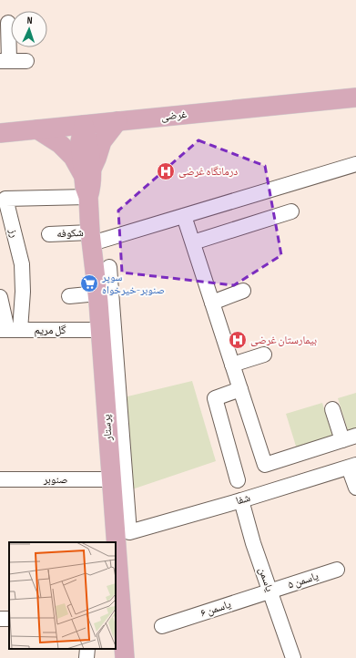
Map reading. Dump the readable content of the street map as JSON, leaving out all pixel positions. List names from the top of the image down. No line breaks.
{"streets":{"main road":["غرضی","پرستار"],"street":["رز","شکوفه","گل مریم","صنوبر","شفا","یاسمن","یاسمن ۵","یاسمن ۶"]},"crossings":[["رز","گل مریم"],["رز","پرستار"],["شکوفه","پرستار"],["گل مریم","پرستار"],["پرستار","صنوبر"],["شفا","یاسمن"],["یاسمن","یاسمن ۵"],["یاسمن","یاسمن ۶"],["یاسمن ۵","یاسمن ۶"]],"places":{"hospital":["درمانگاه غرضی","بیمارستان غرضی"],"supermarket":["سوپر صنوبر-خیرخواه"]},"north":"top"}
